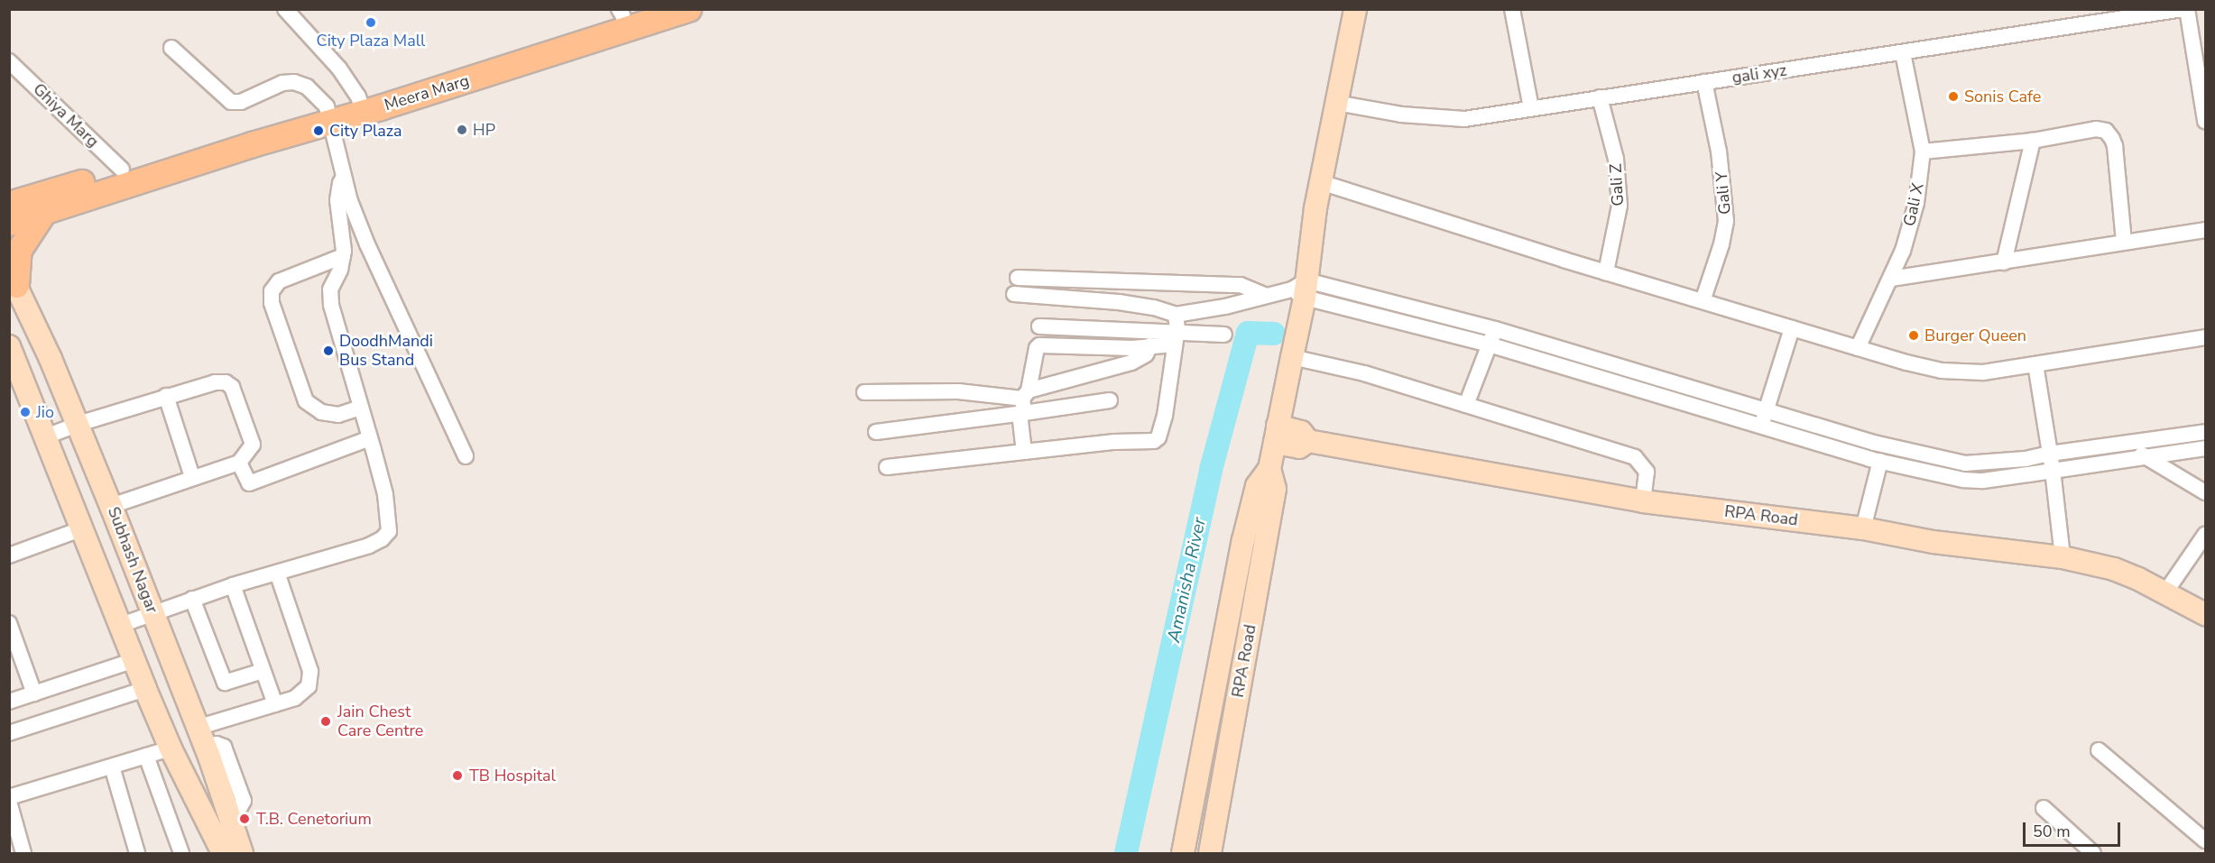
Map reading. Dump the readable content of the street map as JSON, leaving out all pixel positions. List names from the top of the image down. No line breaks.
{"streets":{"main road":["Meera Marg"],"street":["gali xyz","Ghiya Marg","Gali Z","Gali Y","Gali X","RPA Road","Subhash Nagar"]},"crossings":[["gali xyz","Gali Z"],["gali xyz","Gali Y"],["gali xyz","Gali X"],["Meera Marg","Ghiya Marg"]],"water":["Amanisha River"],"places":["City Plaza Mall","Sonis Cafe","HP","City Plaza","Burger Queen","DoodhMandi Bus Stand","Jio","Jain Chest Care Centre","TB Hospital","T.B. Cenetorium"],"scale_bar":"50 m"}
